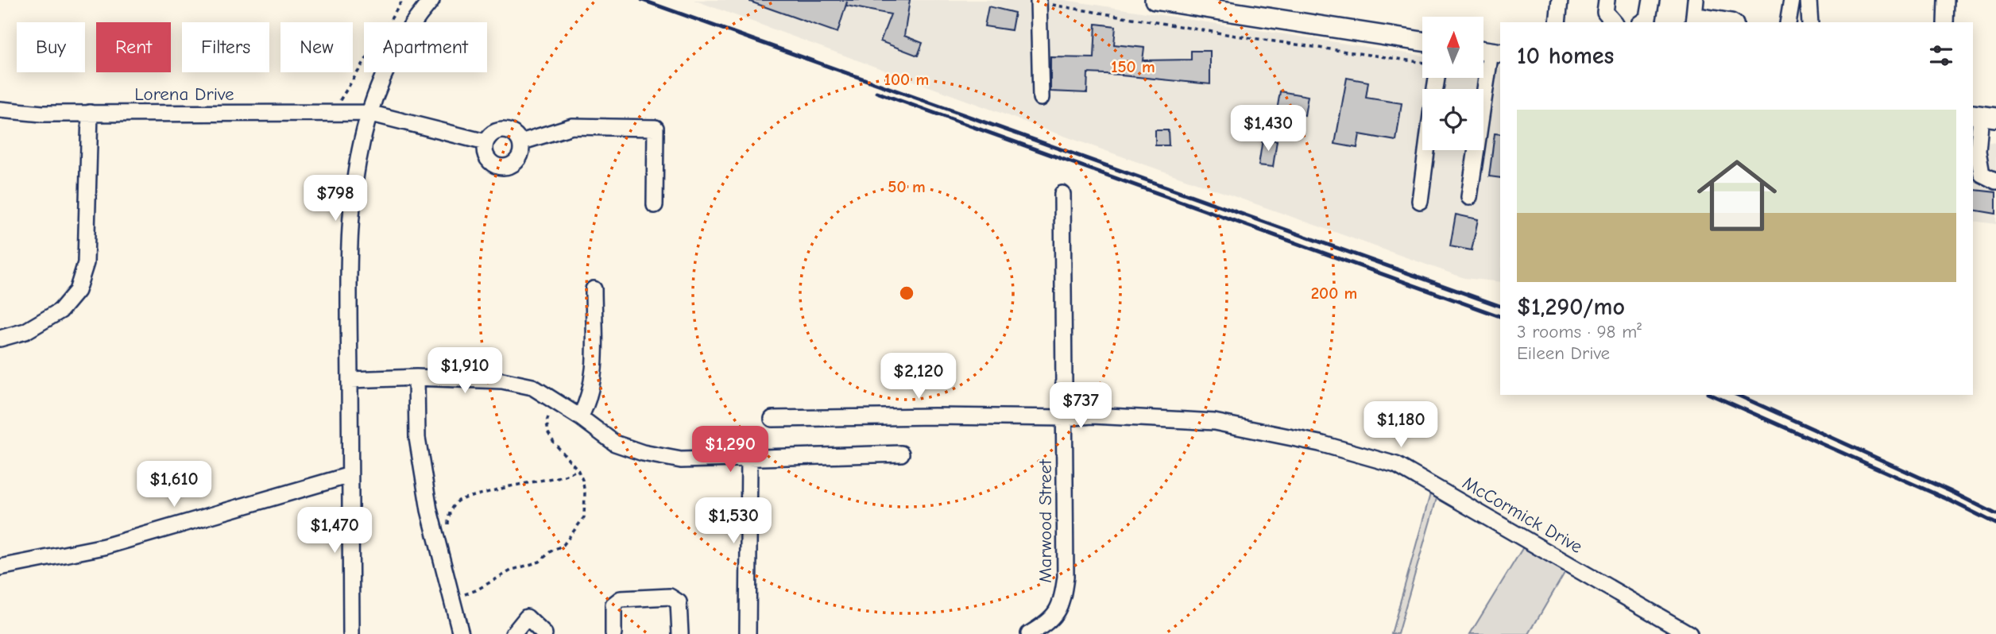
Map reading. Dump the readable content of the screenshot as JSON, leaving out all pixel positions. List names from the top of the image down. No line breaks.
{"streets":{"street":["Lorena Drive","McCormick Drive","Marwood Street"]},"crossings":[["McCormick Drive","Marwood Street"]],"north":"top","page":{"chip":["Buy","Rent","Filters","New","Apartment"],"heading":"10 homes","list":[{"name":"$1,290/mo","note":"3 rooms · 98 m² · Eileen Drive"}],"price":["$1,430","$798","$1,910","$2,120","$737","$1,180","$1,290","$1,610","$1,530","$1,470"]},"rings":["150 m","100 m","50 m","200 m"]}
